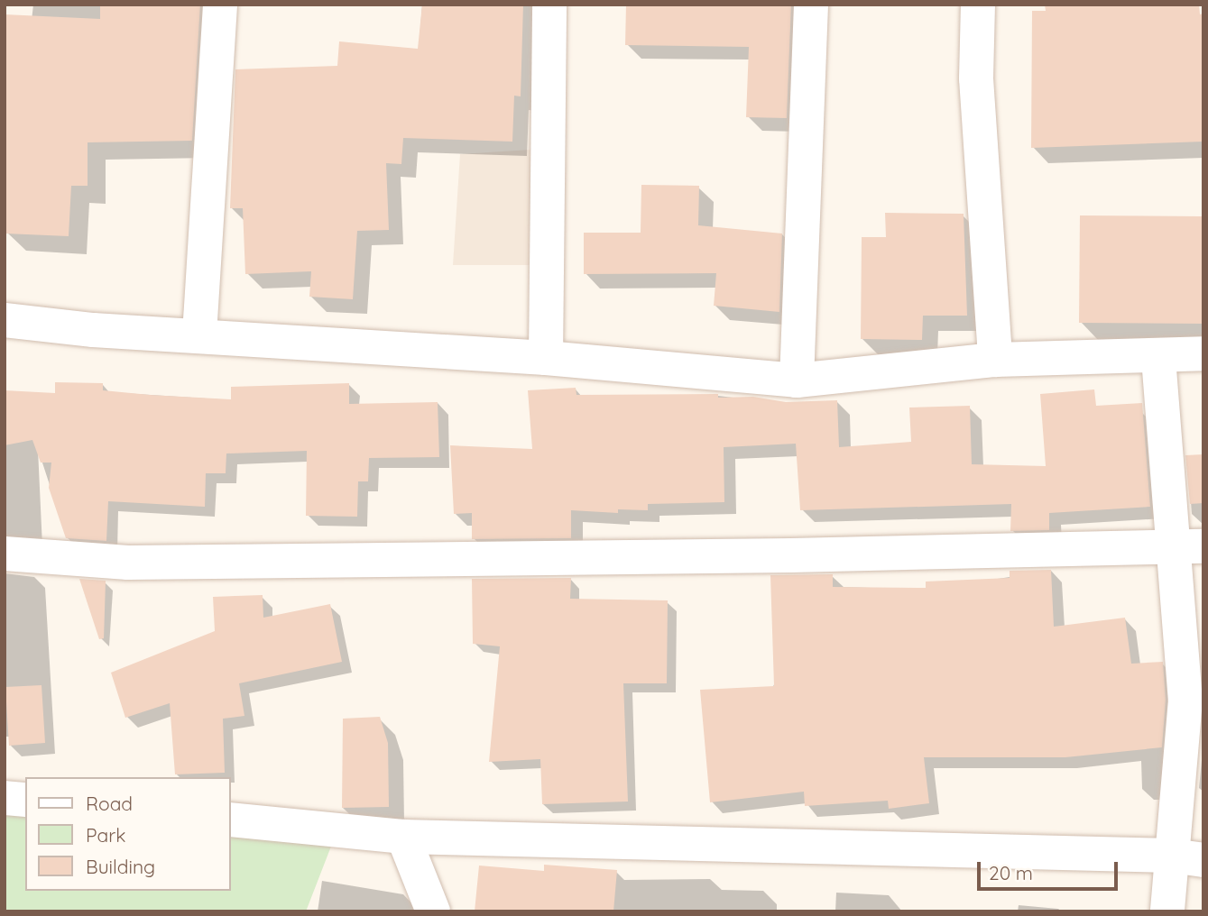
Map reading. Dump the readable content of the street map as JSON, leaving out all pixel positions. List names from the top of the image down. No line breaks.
{"legend":["Road","Park","Building"],"scale_bar":"20 m"}
